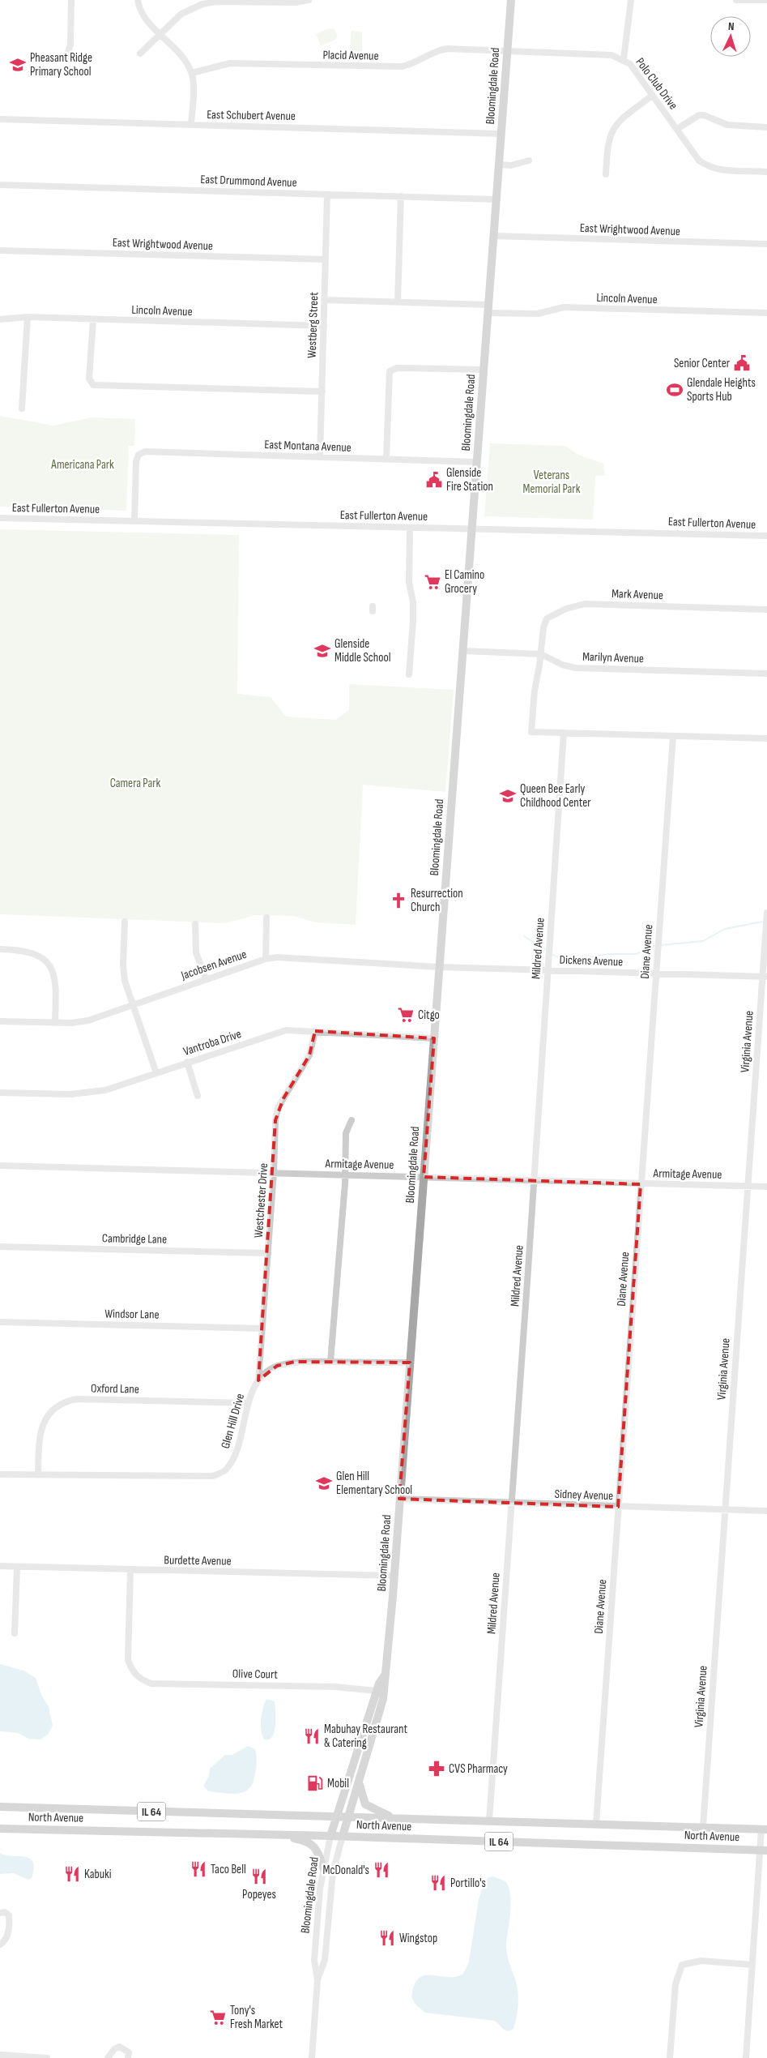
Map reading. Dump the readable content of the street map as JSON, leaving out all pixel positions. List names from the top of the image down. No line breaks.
{"streets":{"main road":["Bloomingdale Road","IL 64","North Avenue"],"street":["Placid Avenue","Polo Club Drive","East Schubert Avenue","East Drummond Avenue","East Wrightwood Avenue","Lincoln Avenue","Westberg Street","East Montana Avenue","East Fullerton Avenue","Mark Avenue","Marilyn Avenue","Mildred Avenue","Diane Avenue","Dickens Avenue","Jacobsen Avenue","Virginia Avenue","Vantroba Drive","Armitage Avenue","Westchester Drive","Cambridge Lane","Windsor Lane","Oxford Lane","Glen Hill Drive","Sidney Avenue","Burdette Avenue","Olive Court"]},"crossings":[["Placid Avenue","Polo Club Drive"],["Placid Avenue","Bloomingdale Road"],["Polo Club Drive","Bloomingdale Road"],["Bloomingdale Road","East Schubert Avenue"],["Bloomingdale Road","East Drummond Avenue"],["Bloomingdale Road","East Wrightwood Avenue"],["Bloomingdale Road","Lincoln Avenue"],["Bloomingdale Road","East Montana Avenue"],["Bloomingdale Road","East Fullerton Avenue"],["Bloomingdale Road","Marilyn Avenue"],["Bloomingdale Road","Dickens Avenue"],["Bloomingdale Road","Jacobsen Avenue"],["Bloomingdale Road","Vantroba Drive"],["Bloomingdale Road","Armitage Avenue"],["Bloomingdale Road","Glen Hill Drive"],["Bloomingdale Road","Sidney Avenue"],["Bloomingdale Road","Burdette Avenue"],["Bloomingdale Road","Olive Court"],["Bloomingdale Road","North Avenue"],["East Drummond Avenue","Westberg Street"],["East Wrightwood Avenue","Westberg Street"],["Lincoln Avenue","Westberg Street"],["Westberg Street","East Montana Avenue"],["East Montana Avenue","East Fullerton Avenue"],["Mark Avenue","Marilyn Avenue"],["Mildred Avenue","Dickens Avenue"],["Mildred Avenue","Armitage Avenue"],["Mildred Avenue","Sidney Avenue"],["Mildred Avenue","North Avenue"],["Diane Avenue","Dickens Avenue"],["Diane Avenue","Armitage Avenue"],["Diane Avenue","Sidney Avenue"],["Diane Avenue","North Avenue"],["Dickens Avenue","Jacobsen Avenue"],["Dickens Avenue","Virginia Avenue"],["Virginia Avenue","Armitage Avenue"],["Virginia Avenue","Sidney Avenue"],["Virginia Avenue","North Avenue"],["Vantroba Drive","Westchester Drive"],["Armitage Avenue","Westchester Drive"],["Westchester Drive","Cambridge Lane"],["Westchester Drive","Windsor Lane"],["Westchester Drive","Glen Hill Drive"],["Oxford Lane","Glen Hill Drive"],["Burdette Avenue","Olive Court"]],"parks":["Americana Park","Veterans Memorial Park","Camera Park"],"places":{"school or university":["Pheasant Ridge Primary School","Glenside Middle School","Queen Bee Early Childhood Center","Glen Hill Elementary School"],"public building":["Senior Center","Glenside Fire Station"],"sports":["Glendale Heights Sports Hub"],"supermarket":["El Camino Grocery","Citgo","Tony's Fresh Market"],"church":["Resurrection Church"],"restaurant":["Mabuhay Restaurant & Catering","Taco Bell","McDonald's","Kabuki","Popeyes","Portillo's","Wingstop"],"pharmacy":["CVS Pharmacy"],"fuel station":["Mobil"]},"north":"top"}
